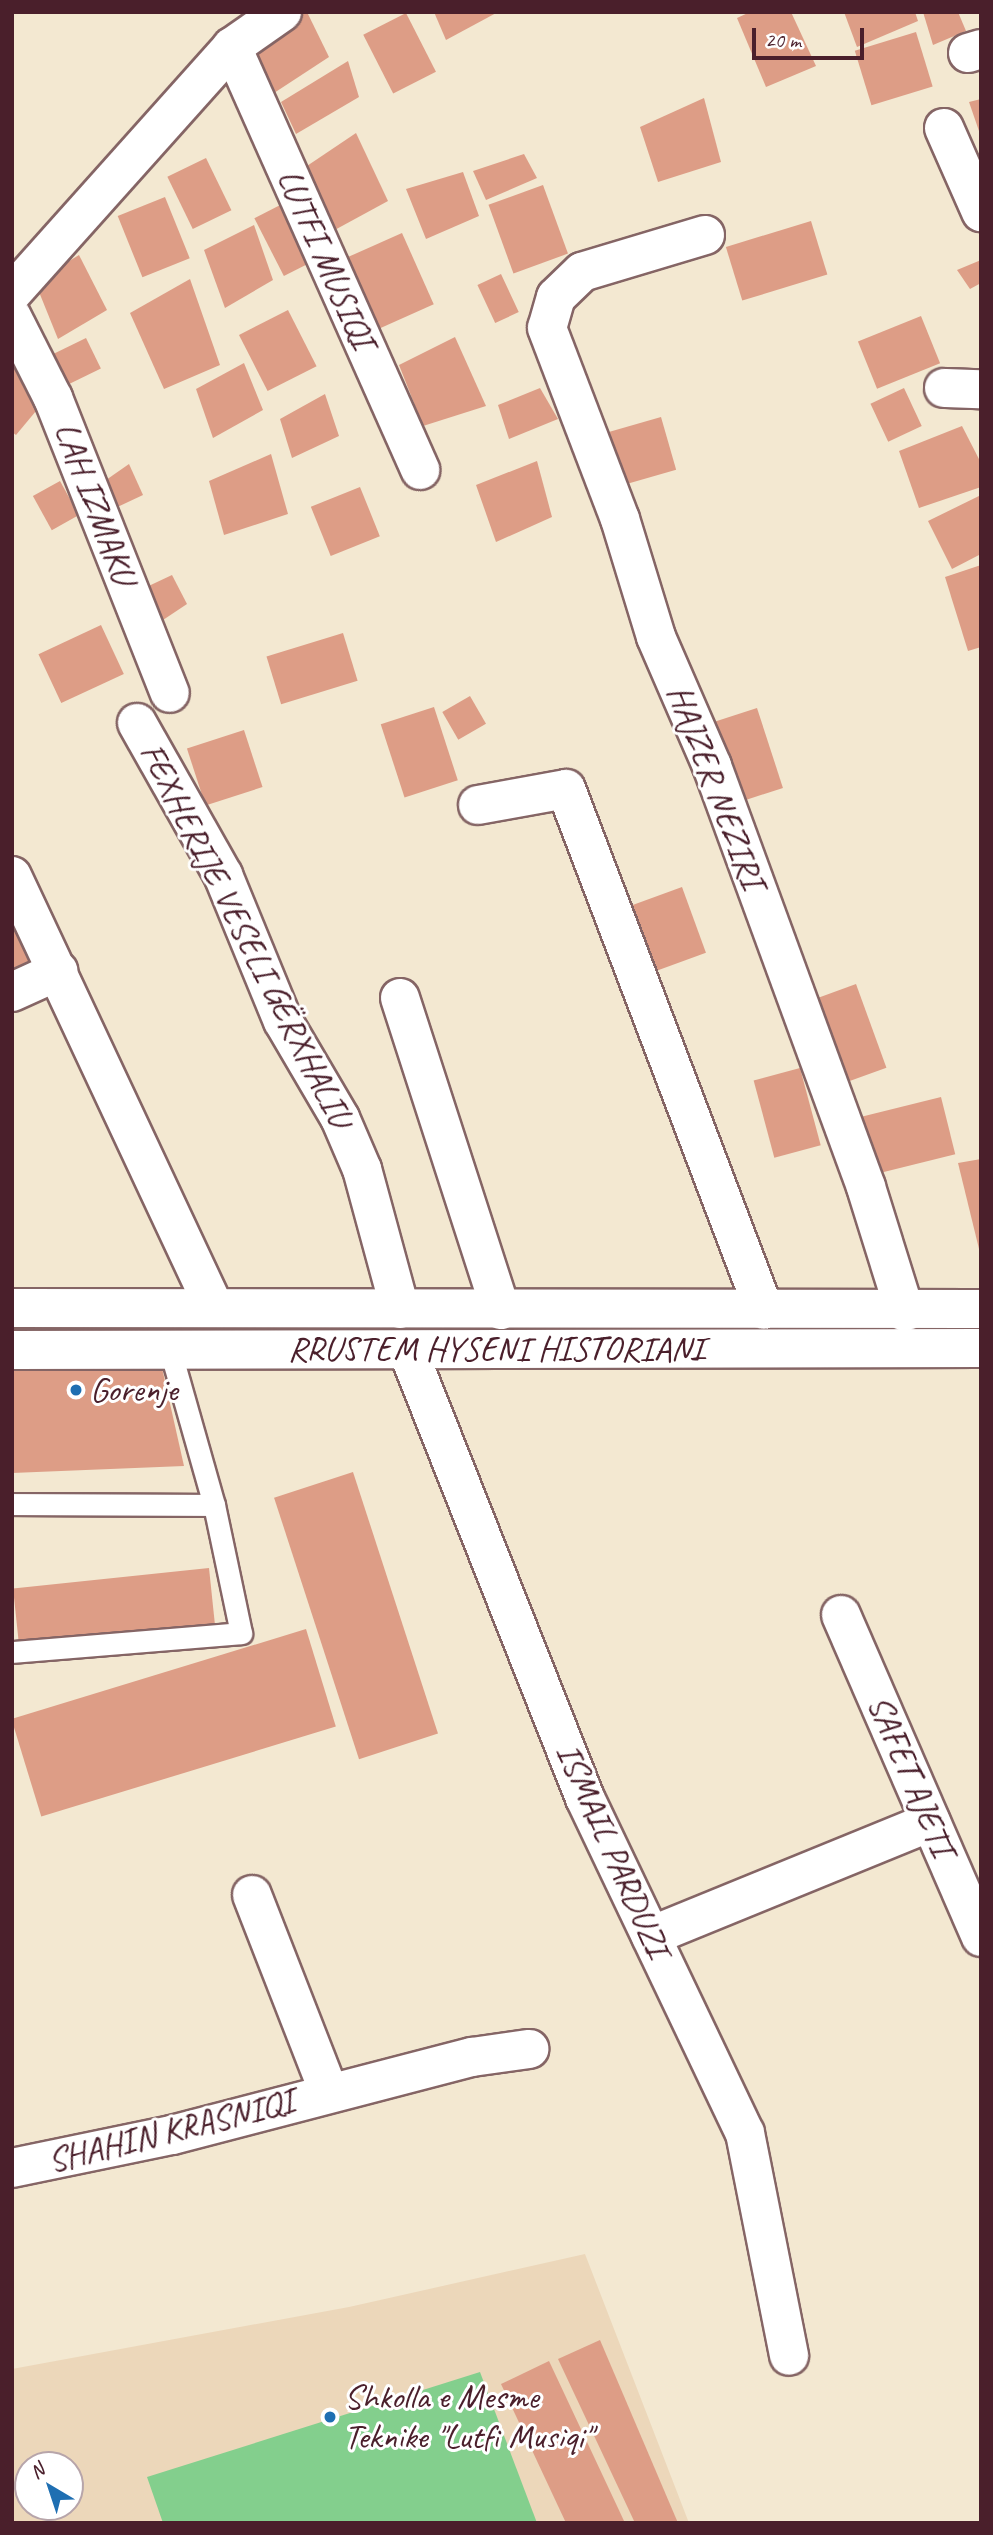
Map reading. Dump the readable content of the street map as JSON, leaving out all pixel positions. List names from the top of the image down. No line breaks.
{"streets":{"street":["LUTFI MUSIQI","LAH IZMAKU","HAJZER NEZIRI","FEXHERIJE VESELI GËRXHALIU","RRUSTEM HYSENI HISTORIANI","SAFET AJETI","ISMAIL PARDUZI","SHAHIN KRASNIQI"]},"crossings":[["HAJZER NEZIRI","RRUSTEM HYSENI HISTORIANI"],["FEXHERIJE VESELI GËRXHALIU","RRUSTEM HYSENI HISTORIANI"],["RRUSTEM HYSENI HISTORIANI","ISMAIL PARDUZI"]],"places":["Gorenje","Shkolla e Mesme Teknike \"Lutfi Musiqi\""],"scale_bar":"20 m","north":"top left"}
